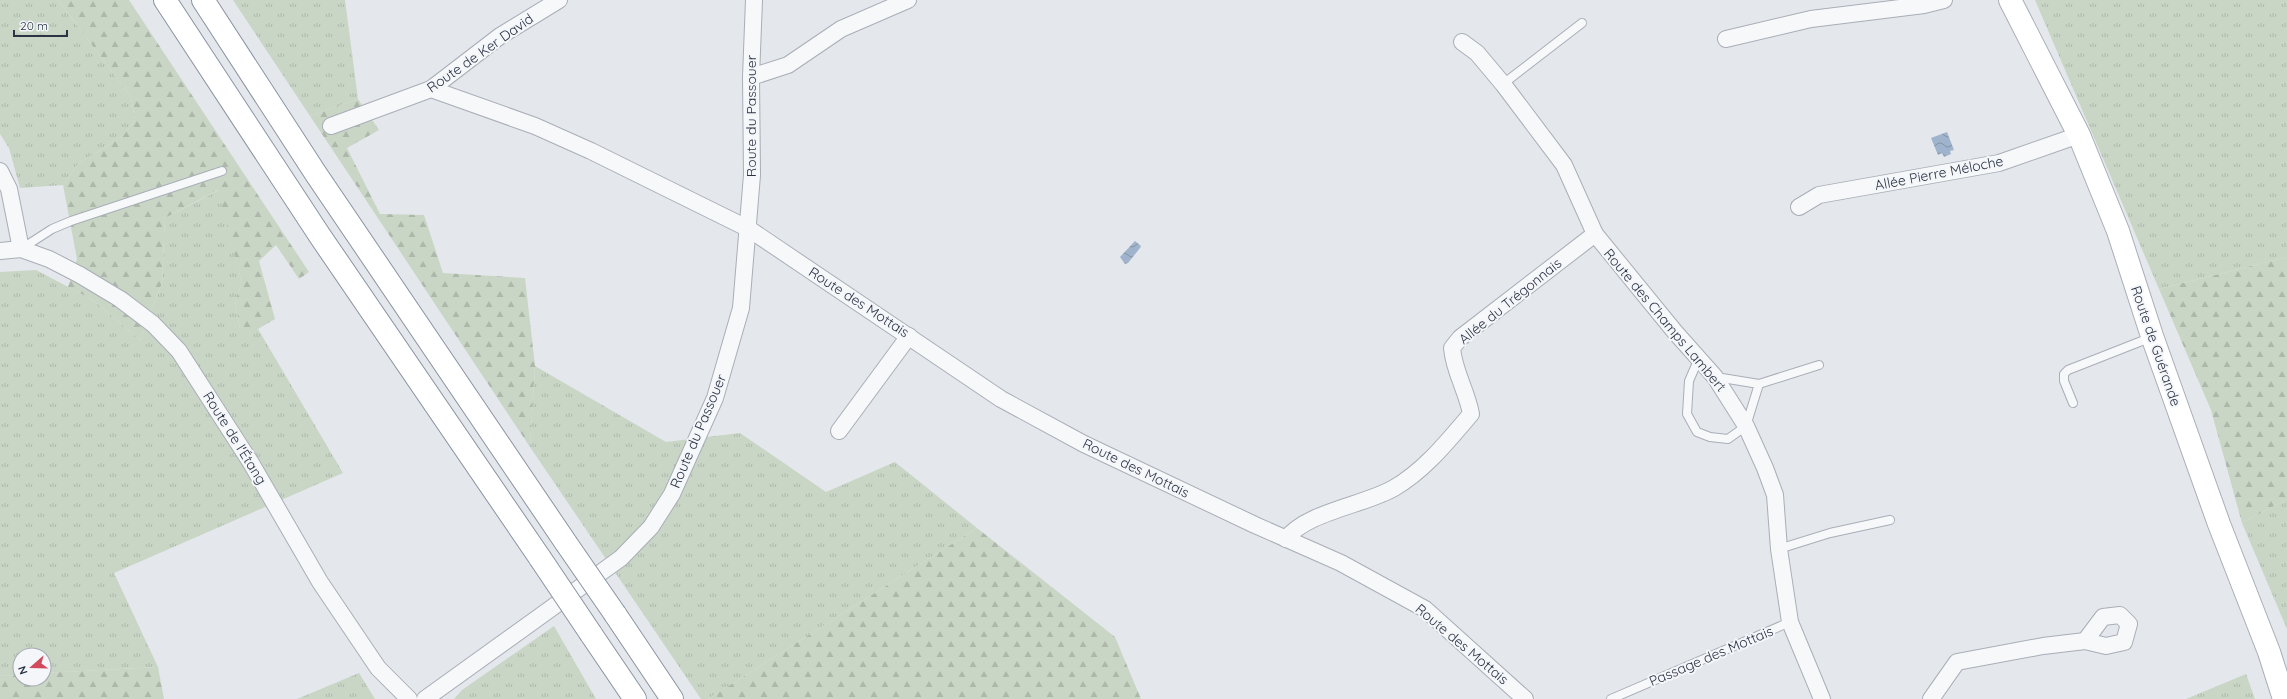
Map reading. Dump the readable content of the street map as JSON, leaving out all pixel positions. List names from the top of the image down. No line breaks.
{"streets":{"main road":["Route de Guérande"],"street":["Route de Ker David","Route du Passouer","Allée Pierre Méloche","Allée du Trégonnais","Route des Mottais","Route des Champs Lambert","Route de l'Étang"],"lane":["Passage des Mottais"]},"crossings":[["Route de Ker David","Route des Mottais"],["Route du Passouer","Route des Mottais"],["Allée Pierre Méloche","Route de Guérande"],["Allée du Trégonnais","Route des Mottais"],["Allée du Trégonnais","Route des Champs Lambert"],["Route des Champs Lambert","Passage des Mottais"]],"scale_bar":"20 m","north":"left"}
